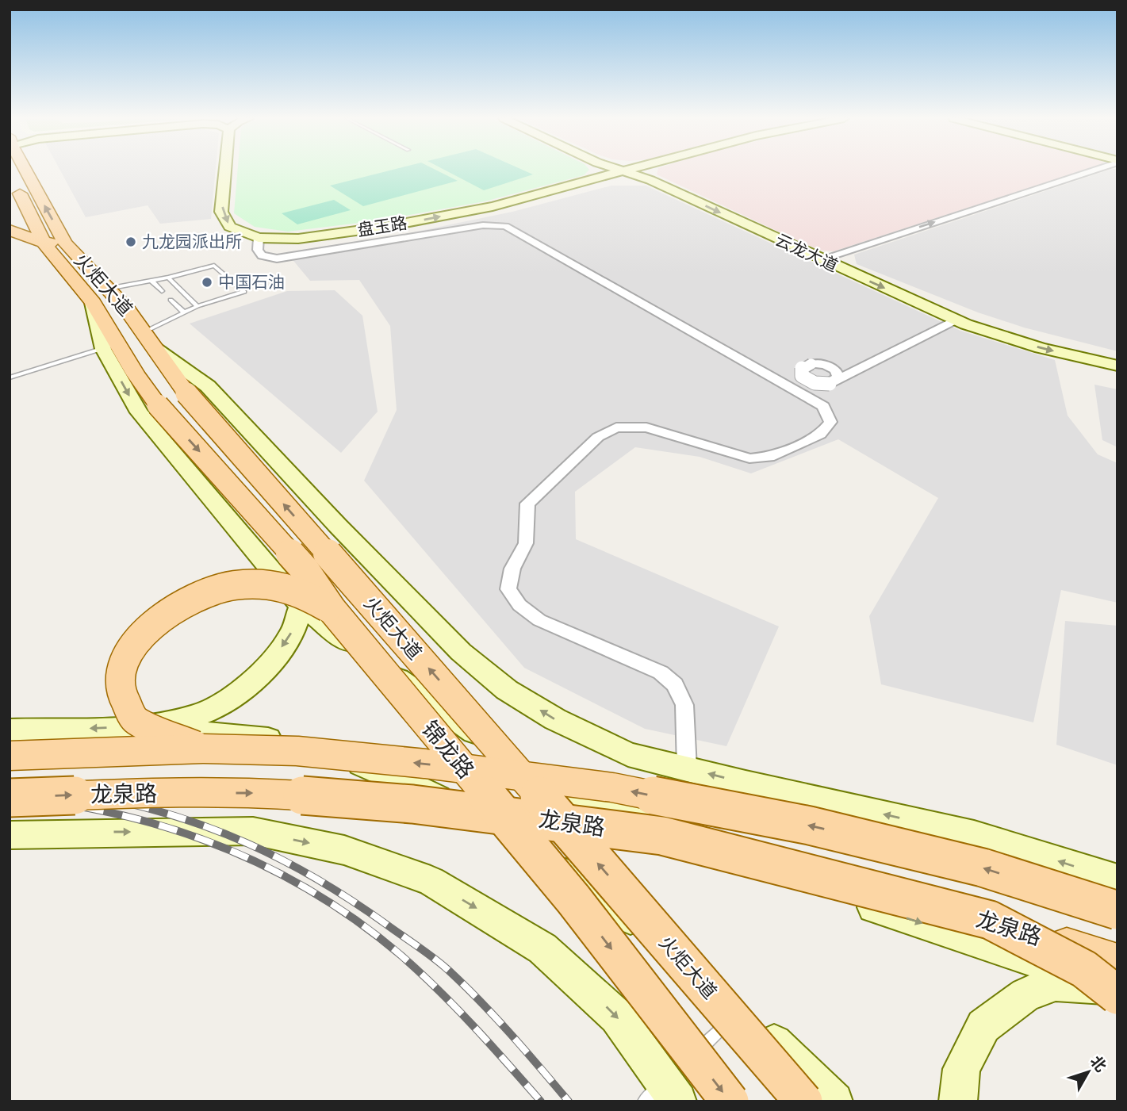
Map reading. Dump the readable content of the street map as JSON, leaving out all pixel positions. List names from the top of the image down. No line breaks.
{"streets":{"main road":["火炬大道","锦龙路","龙泉路"],"street":["盘玉路","云龙大道"]},"crossings":[["盘玉路","云龙大道"],["火炬大道","锦龙路"]],"one_way":["火炬大道","锦龙路"],"places":["九龙园派出所","中国石油"],"north":"top right"}
